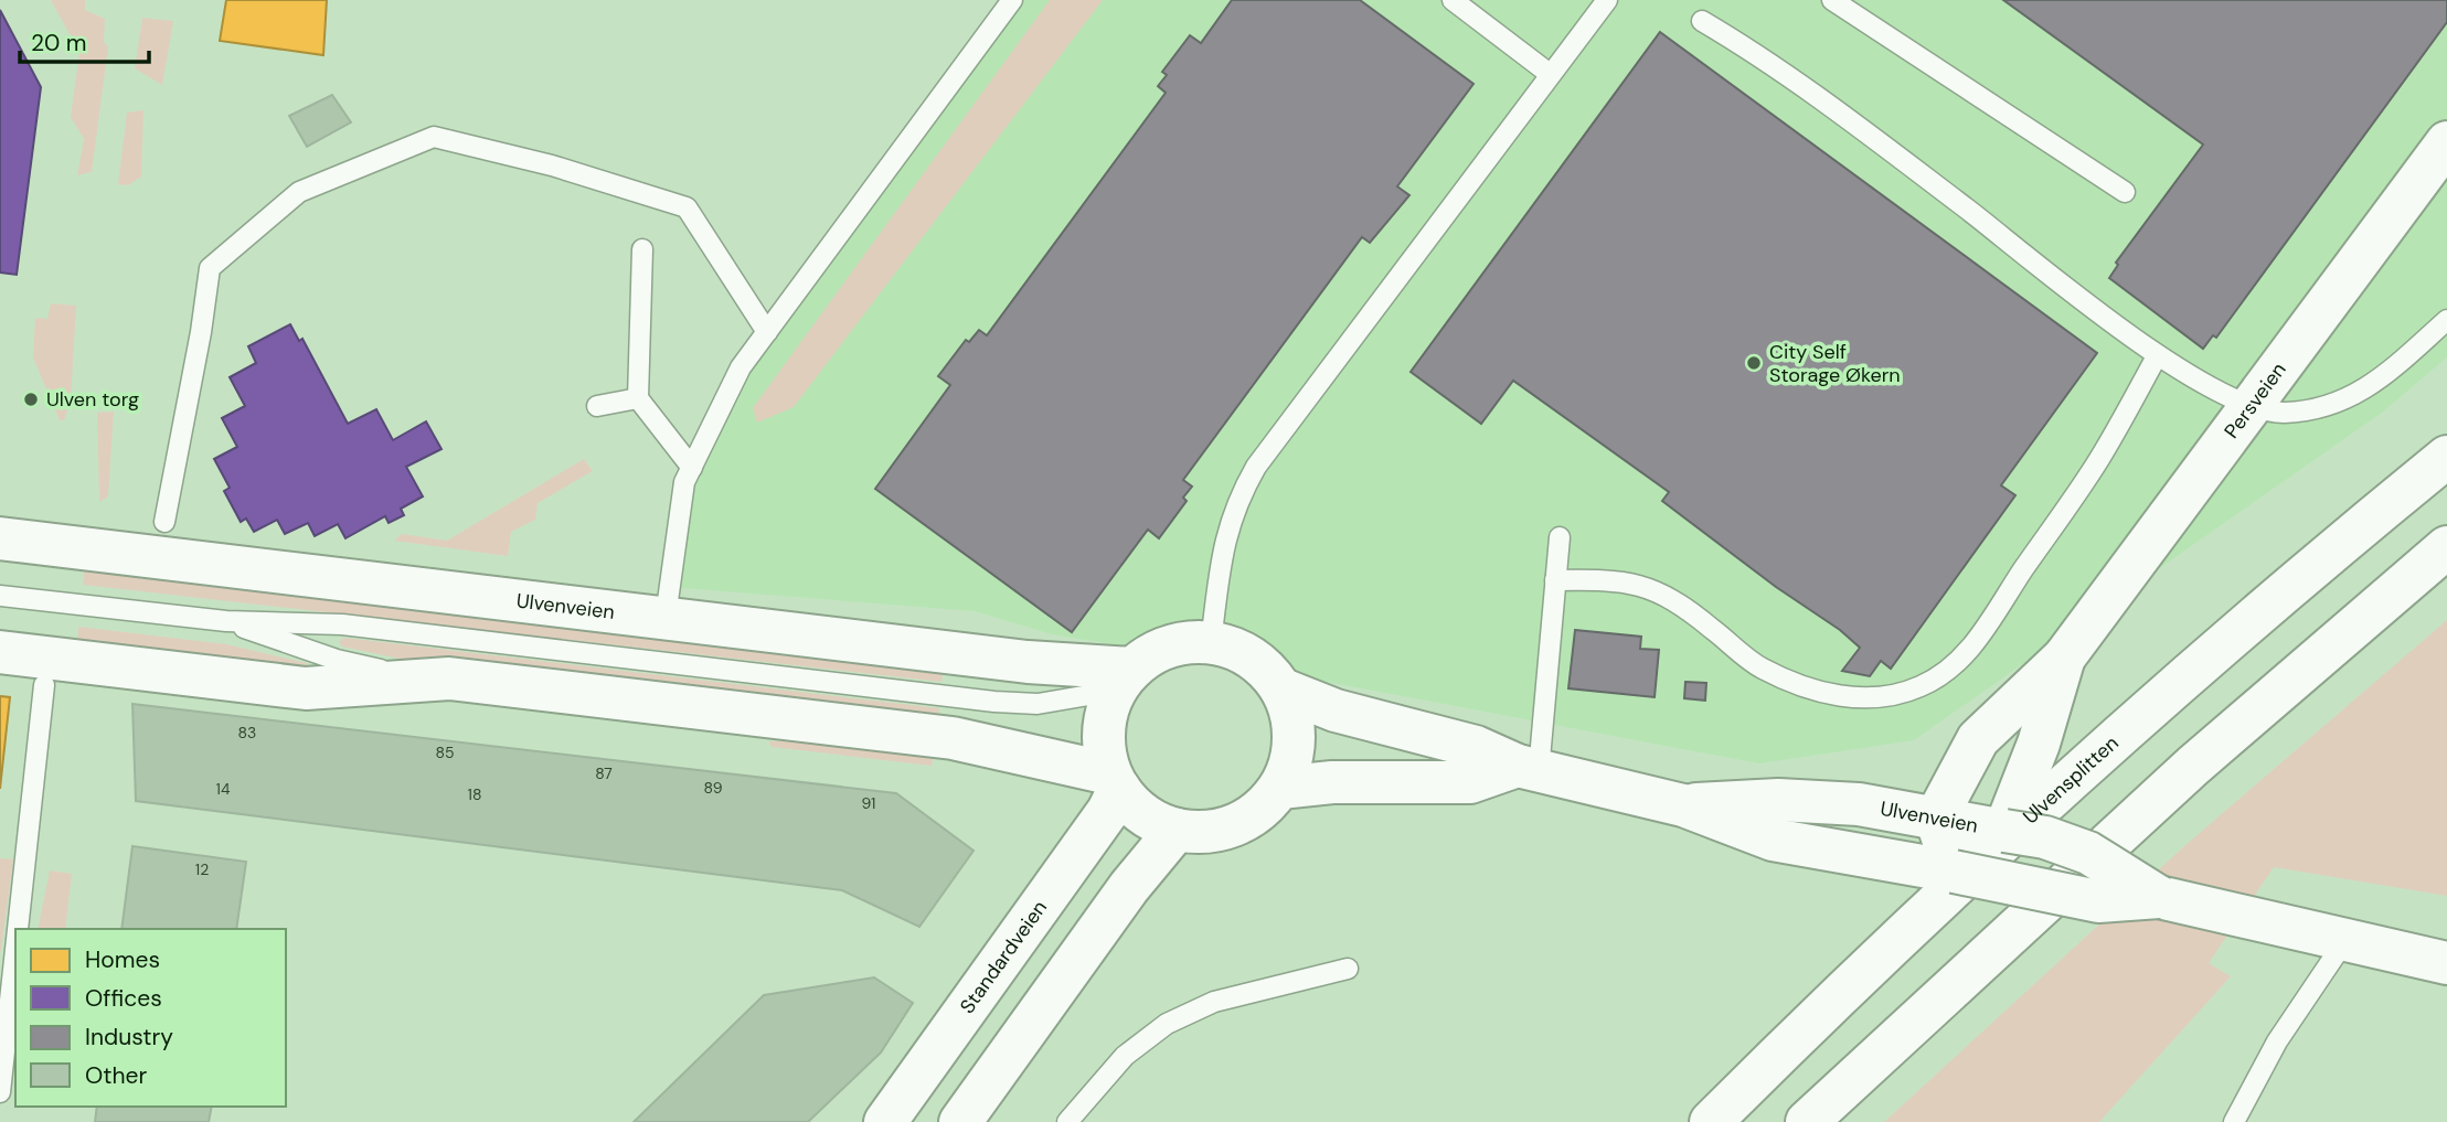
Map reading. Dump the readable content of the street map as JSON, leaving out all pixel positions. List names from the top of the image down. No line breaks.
{"streets":{"main road":["Persveien","Ulvenveien","Ulvensplitten","Standardveien"]},"crossings":[["Persveien","Ulvenveien"],["Ulvenveien","Standardveien"]],"places":["City Self Storage Økern","Ulven torg"],"house_numbers":["83","85","87","89","14","18","91","12"],"legend":["Homes","Offices","Industry","Other"],"scale_bar":"20 m"}
